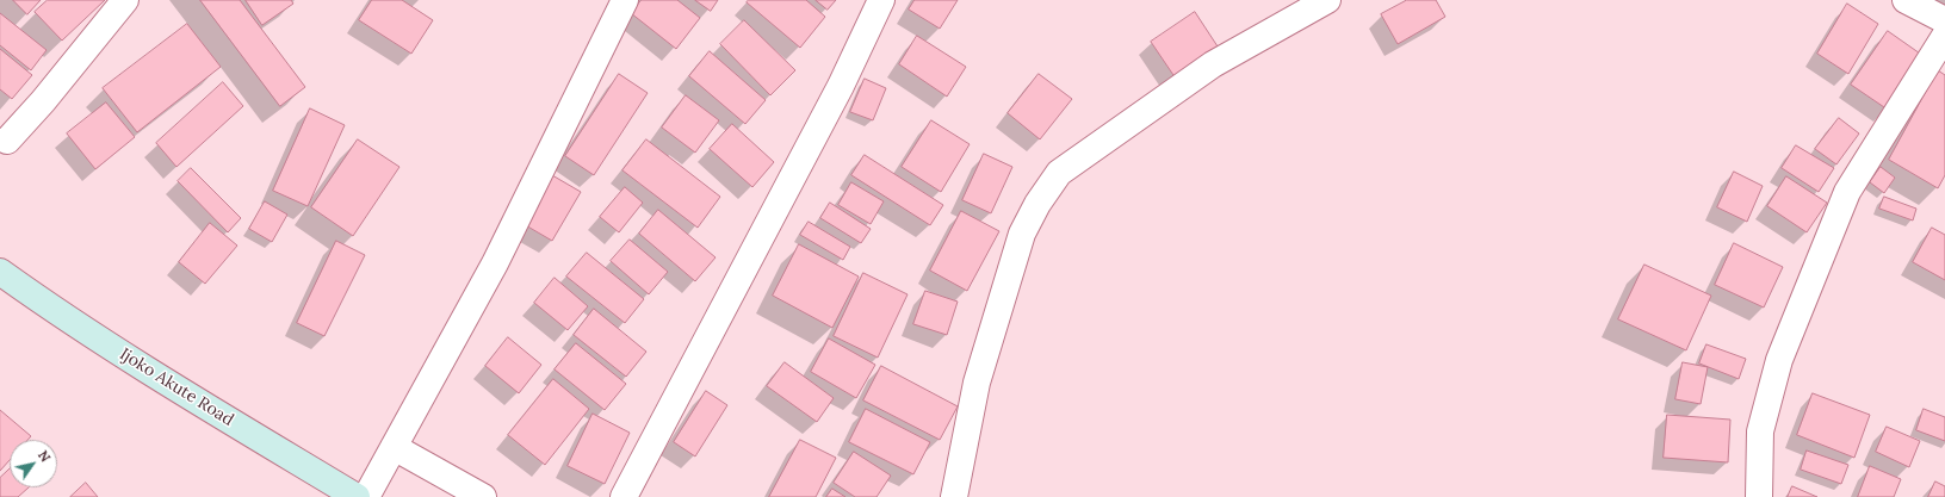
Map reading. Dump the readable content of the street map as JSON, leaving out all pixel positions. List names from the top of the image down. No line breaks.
{"streets":{"main road":["Ijoko Akute Road"]},"north":"top right"}
